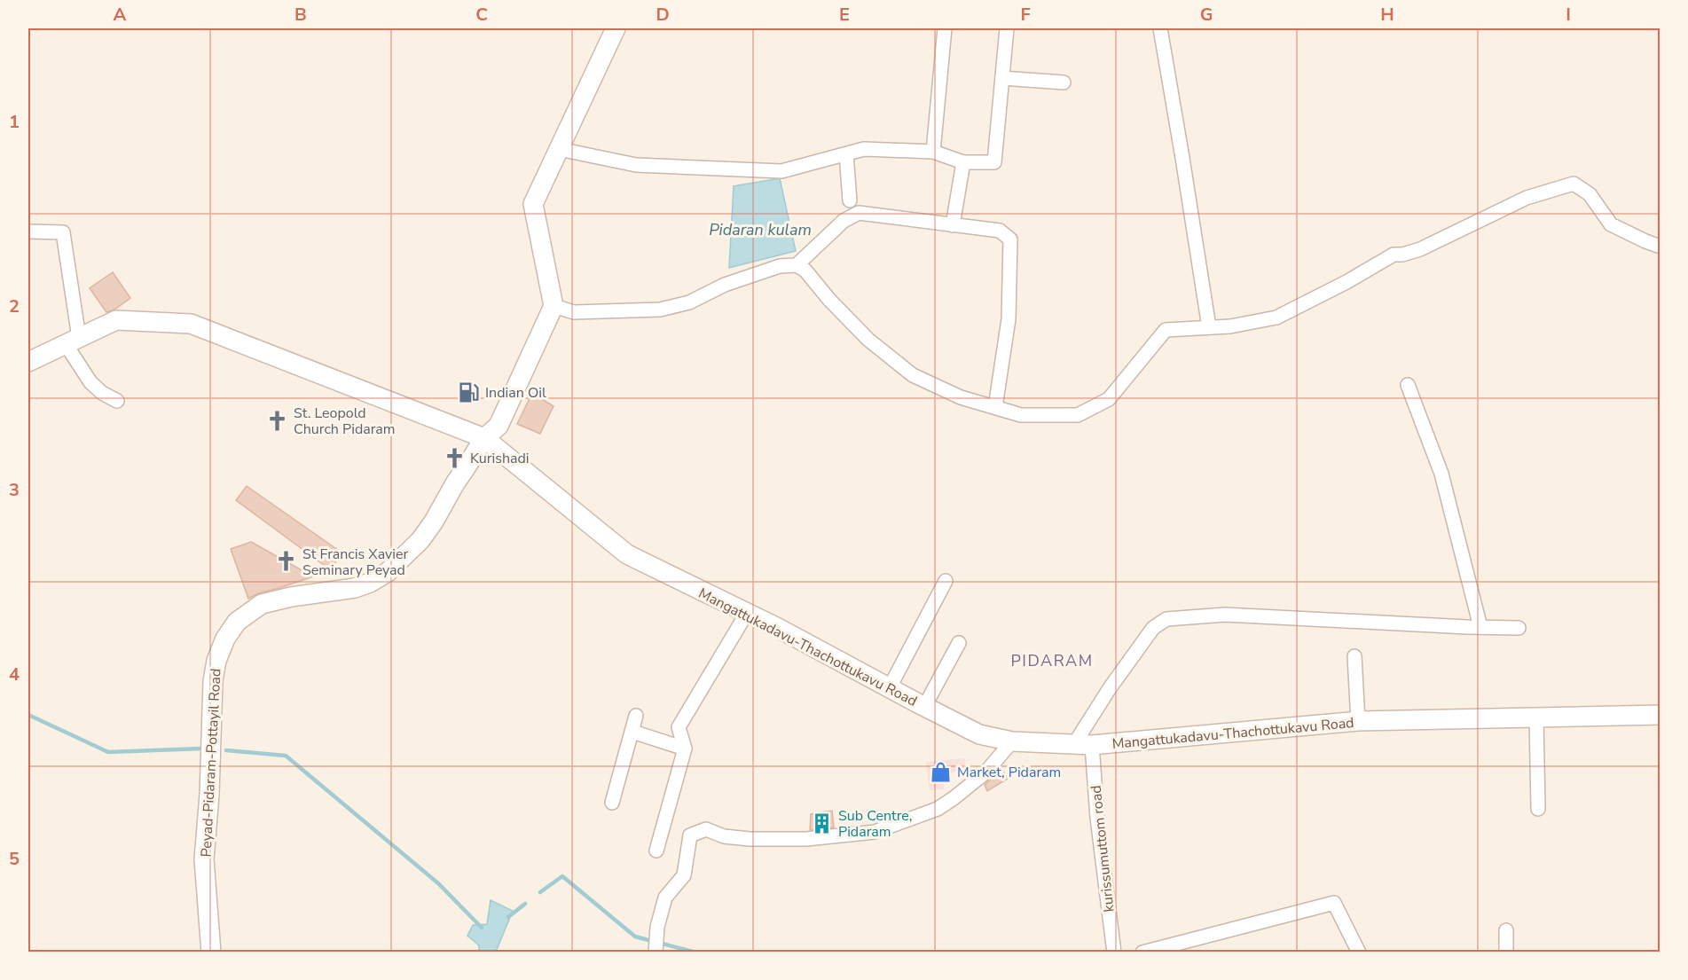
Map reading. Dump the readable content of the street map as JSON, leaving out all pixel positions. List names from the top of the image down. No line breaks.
{"streets":{"main road":["Mangattukadavu-Thachottukavu Road","Peyad-Pidaram-Pottayil Road"],"street":["kurissumuttom road"]},"crossings":[["Mangattukadavu-Thachottukavu Road","Peyad-Pidaram-Pottayil Road"],["Mangattukadavu-Thachottukavu Road","kurissumuttom road"]],"districts":["PIDARAM"],"water":["Pidaran kulam"],"places":{"fuel station":["Indian Oil"],"church":["St. Leopold Church Pidaram","Kurishadi","St Francis Xavier Seminary Peyad"],"shop":["Market, Pidaram"],"building":["Sub Centre, Pidaram"]},"grid":{"columns":["A","B","C","D","E","F","G","H","I"],"rows":["1","2","3","4","5"]}}
